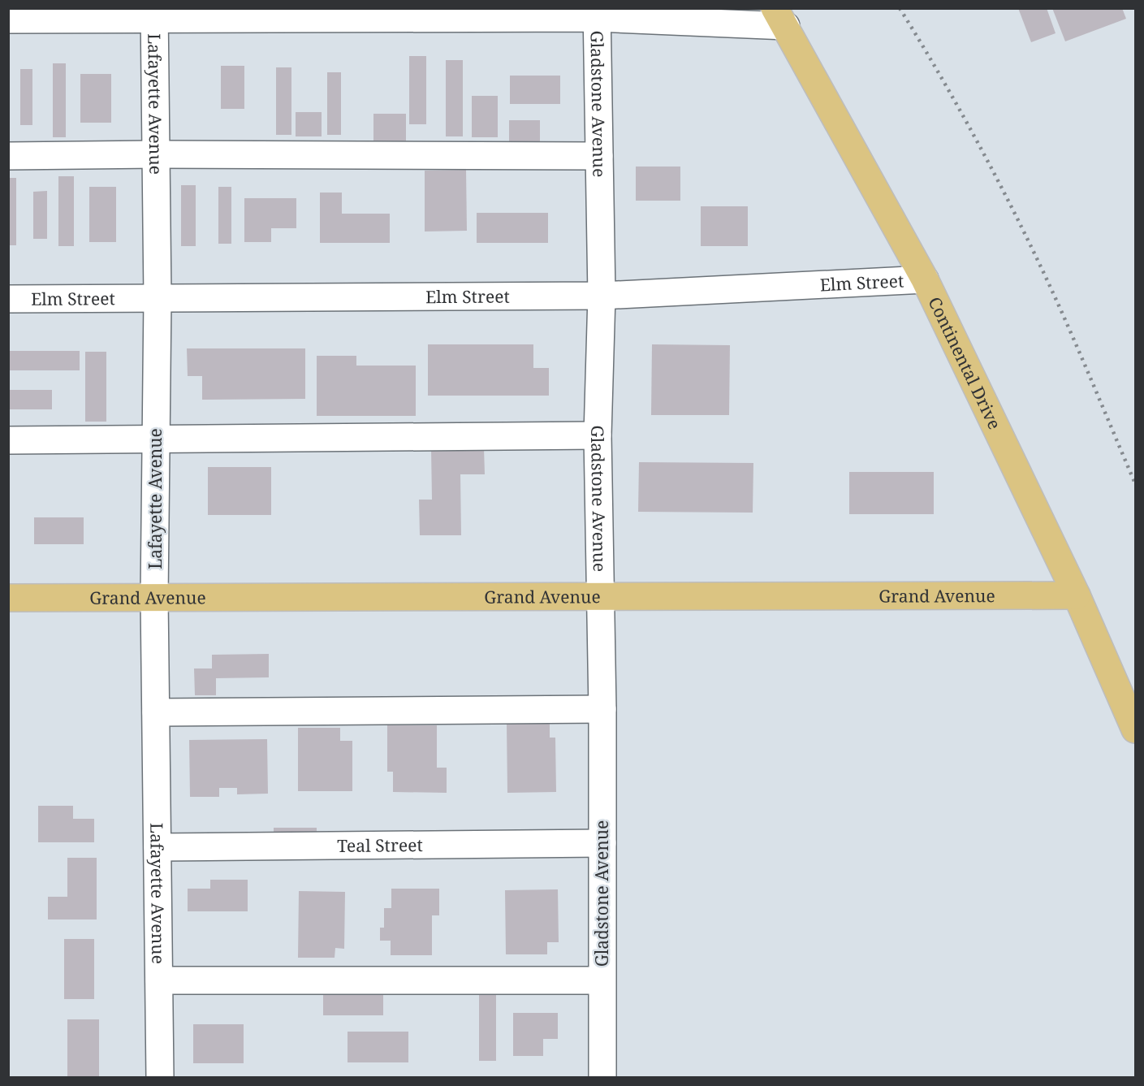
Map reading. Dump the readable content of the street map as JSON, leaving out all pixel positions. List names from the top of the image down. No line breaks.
{"streets":{"main road":["Continental Drive","Grand Avenue"],"street":["Lafayette Avenue","Gladstone Avenue","Elm Street","Teal Street"]},"crossings":[["Lafayette Avenue","Elm Street"],["Lafayette Avenue","Grand Avenue"],["Lafayette Avenue","Teal Street"],["Gladstone Avenue","Elm Street"],["Gladstone Avenue","Grand Avenue"],["Gladstone Avenue","Teal Street"],["Elm Street","Continental Drive"],["Continental Drive","Grand Avenue"]]}
